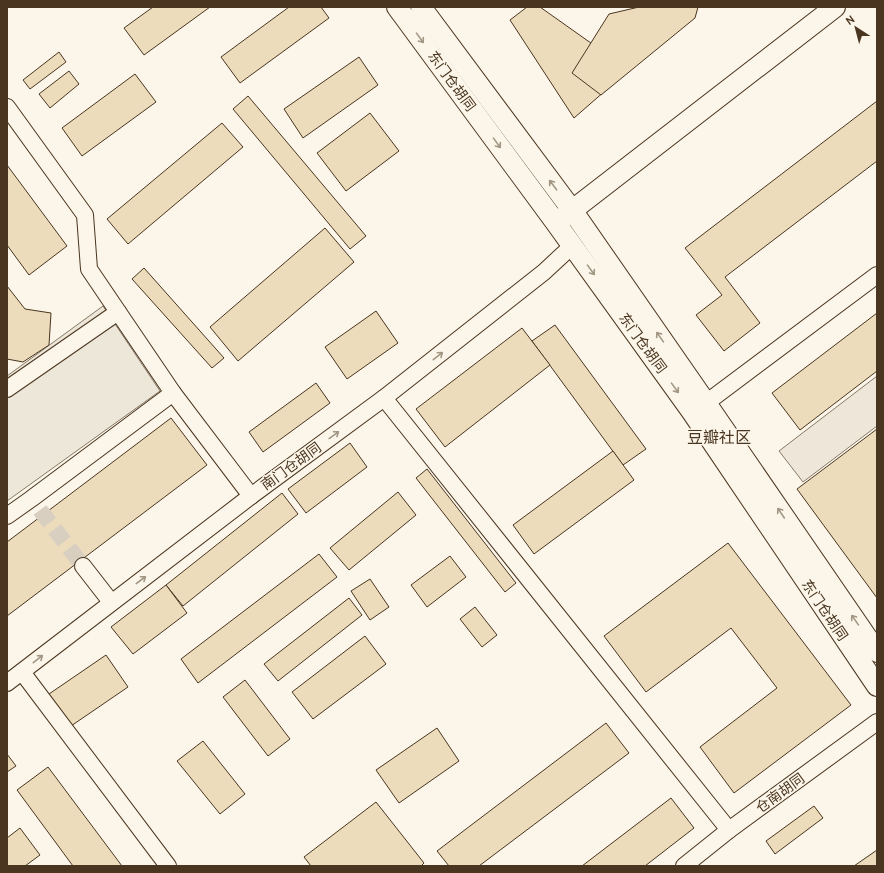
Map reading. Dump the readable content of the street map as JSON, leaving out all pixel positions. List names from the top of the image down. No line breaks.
{"streets":{"street":["东门仓胡同","南门仓胡同","仓南胡同"]},"crossings":[["东门仓胡同","南门仓胡同"]],"one_way":["南门仓胡同"],"districts":["豆瓣社区"],"north":"top left"}
